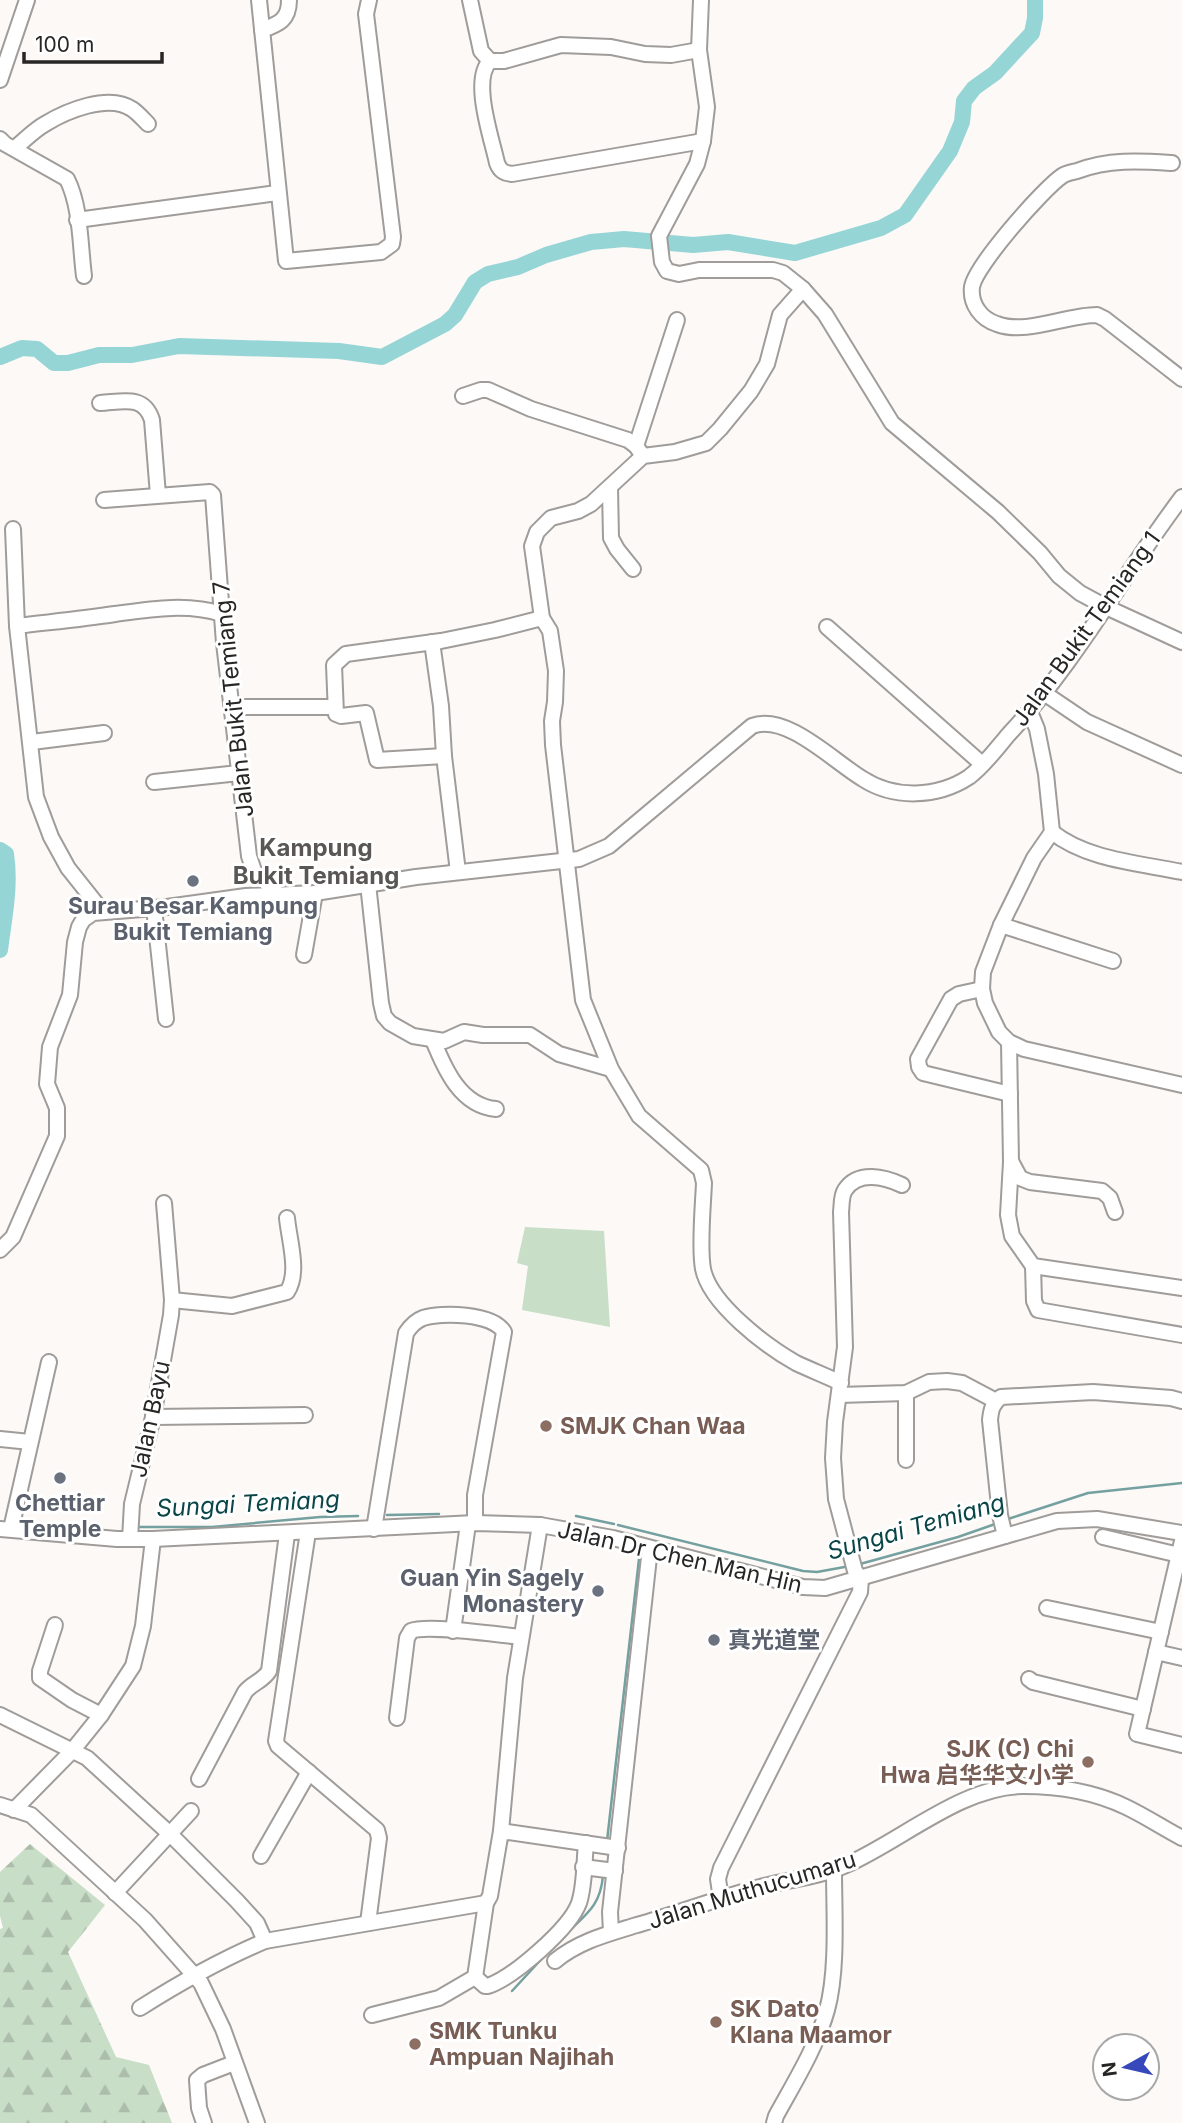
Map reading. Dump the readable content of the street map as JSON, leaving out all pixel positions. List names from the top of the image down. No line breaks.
{"streets":{"street":["Jalan Bukit Temiang 1","Jalan Bukit Temiang 7","Jalan Bayu","Jalan Dr Chen Man Hin","Jalan Muthucumaru"]},"crossings":[["Jalan Bukit Temiang 1","Jalan Bukit Temiang 7"],["Jalan Bayu","Jalan Dr Chen Man Hin"]],"districts":["Kampung Bukit Temiang"],"water":["Sungai Temiang"],"places":["Surau Besar Kampung Bukit Temiang","SMJK Chan Waa","Chettiar Temple","Guan Yin Sagely Monastery","真光道堂","SJK (C) Chi Hwa 启华华文小学","SK Dato Klana Maamor","SMK Tunku Ampuan Najihah"],"scale_bar":"100 m","north":"left"}
